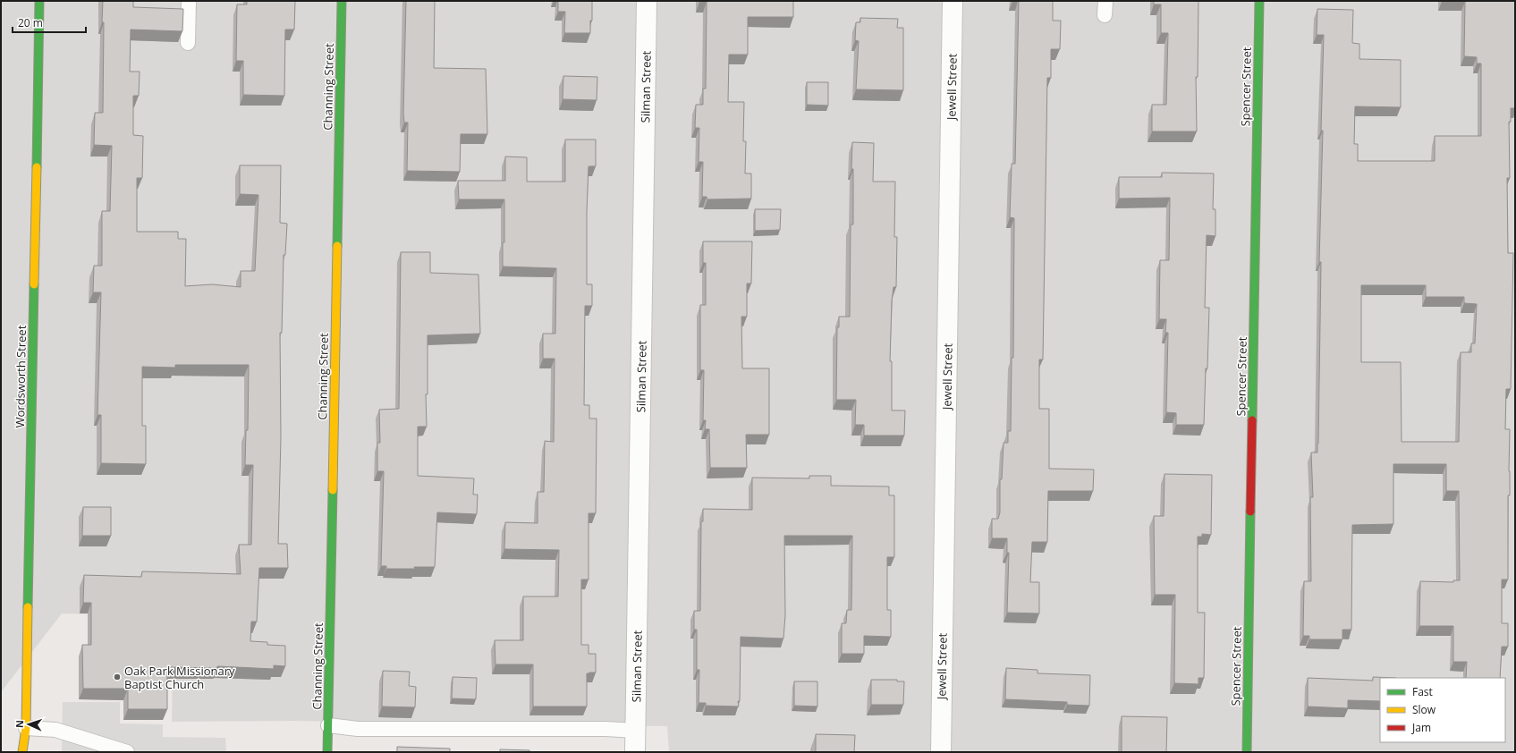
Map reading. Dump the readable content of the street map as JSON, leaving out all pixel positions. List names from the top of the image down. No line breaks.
{"streets":{"street":["Channing Street","Silman Street","Jewell Street","Spencer Street","Wordsworth Street"]},"places":["Oak Park Missionary Baptist Church"],"legend":["Fast","Slow","Jam"],"scale_bar":"20 m","north":"left"}
